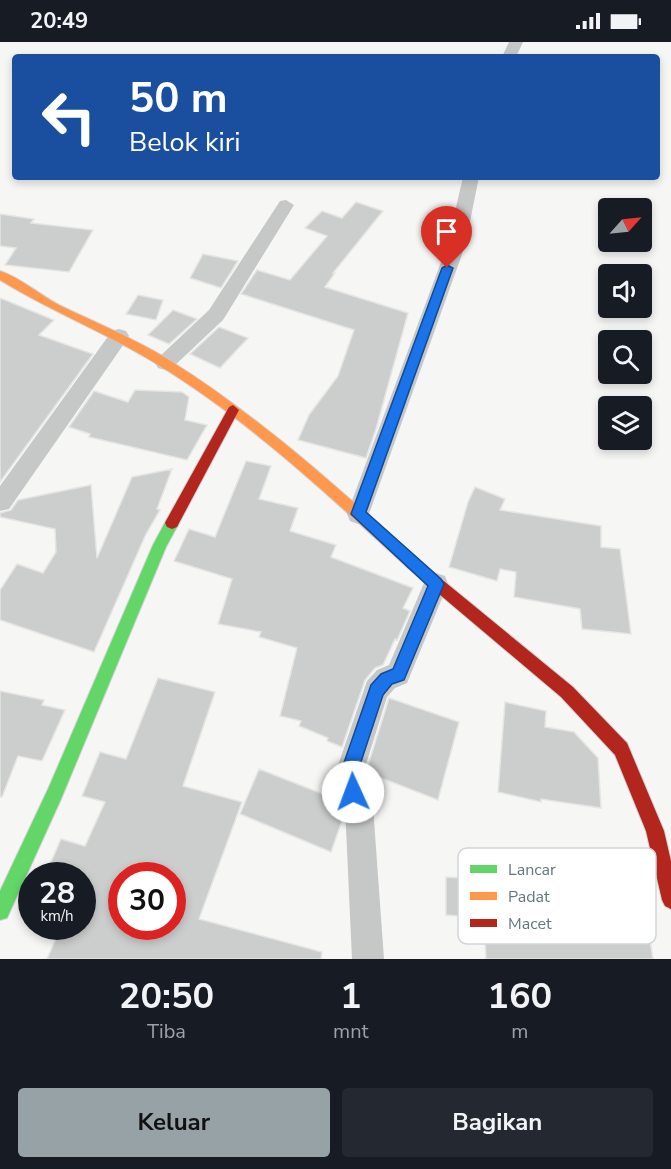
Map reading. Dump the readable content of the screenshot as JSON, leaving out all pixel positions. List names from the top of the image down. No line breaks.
{"legend":["Lancar","Padat","Macet"],"north":"top right","page":{"status":"20:49","turn":["50 m","Belok kiri"],"speed":"28 km/h","limit":"30","eta":["20:50","Tiba","1","mnt","160","m"],"buttons":["Keluar","Bagikan"]}}
